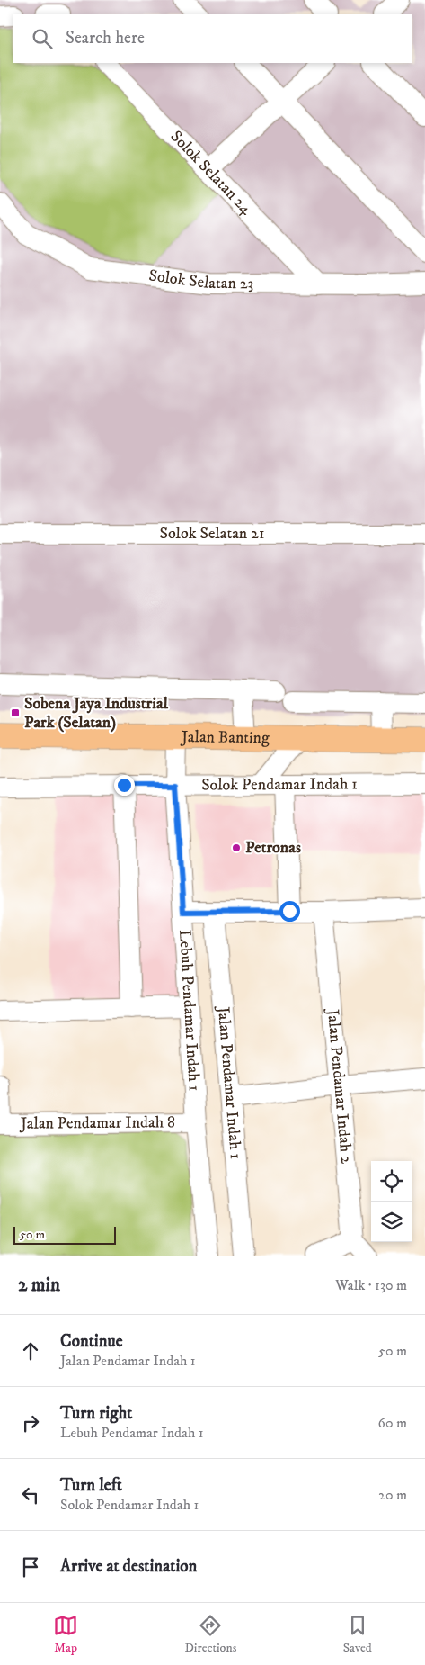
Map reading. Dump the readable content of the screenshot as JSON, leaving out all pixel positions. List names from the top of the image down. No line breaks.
{"streets":{"main road":["Jalan Banting"],"street":["Solok Selatan 24","Solok Selatan 23","Solok Selatan 21","Solok Pendamar Indah 1","Lebuh Pendamar Indah 1","Jalan Pendamar Indah 1","Jalan Pendamar Indah 2","Jalan Pendamar Indah 8"]},"crossings":[["Solok Selatan 24","Solok Selatan 23"],["Jalan Banting","Lebuh Pendamar Indah 1"],["Solok Pendamar Indah 1","Lebuh Pendamar Indah 1"],["Lebuh Pendamar Indah 1","Jalan Pendamar Indah 8"]],"places":{"transit":["Sobena Jaya Industrial Park (Selatan)"],"other":["Petronas"]},"scale_bar":"50 m","page":{"search":"Search here","scale":"50 m","heading":["2 min","Walk · 130 m"],"list":[["Continue","Jalan Pendamar Indah 1","50 m"],["Turn right","Lebuh Pendamar Indah 1","60 m"],["Turn left","Solok Pendamar Indah 1","20 m"],"Arrive at destination"],"nav":["Map","Directions","Saved"]}}
